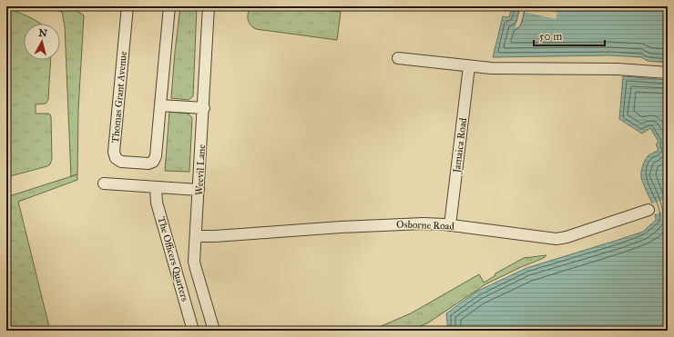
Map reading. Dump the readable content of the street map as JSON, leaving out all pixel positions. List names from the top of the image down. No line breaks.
{"streets":{"street":["Thomas Grant Avenue","Jamaica Road","Weevil Lane","Osborne Road","The Officers Quarters"]},"crossings":[["Jamaica Road","Osborne Road"],["Weevil Lane","Osborne Road"]],"scale_bar":"50 m","north":"top"}
